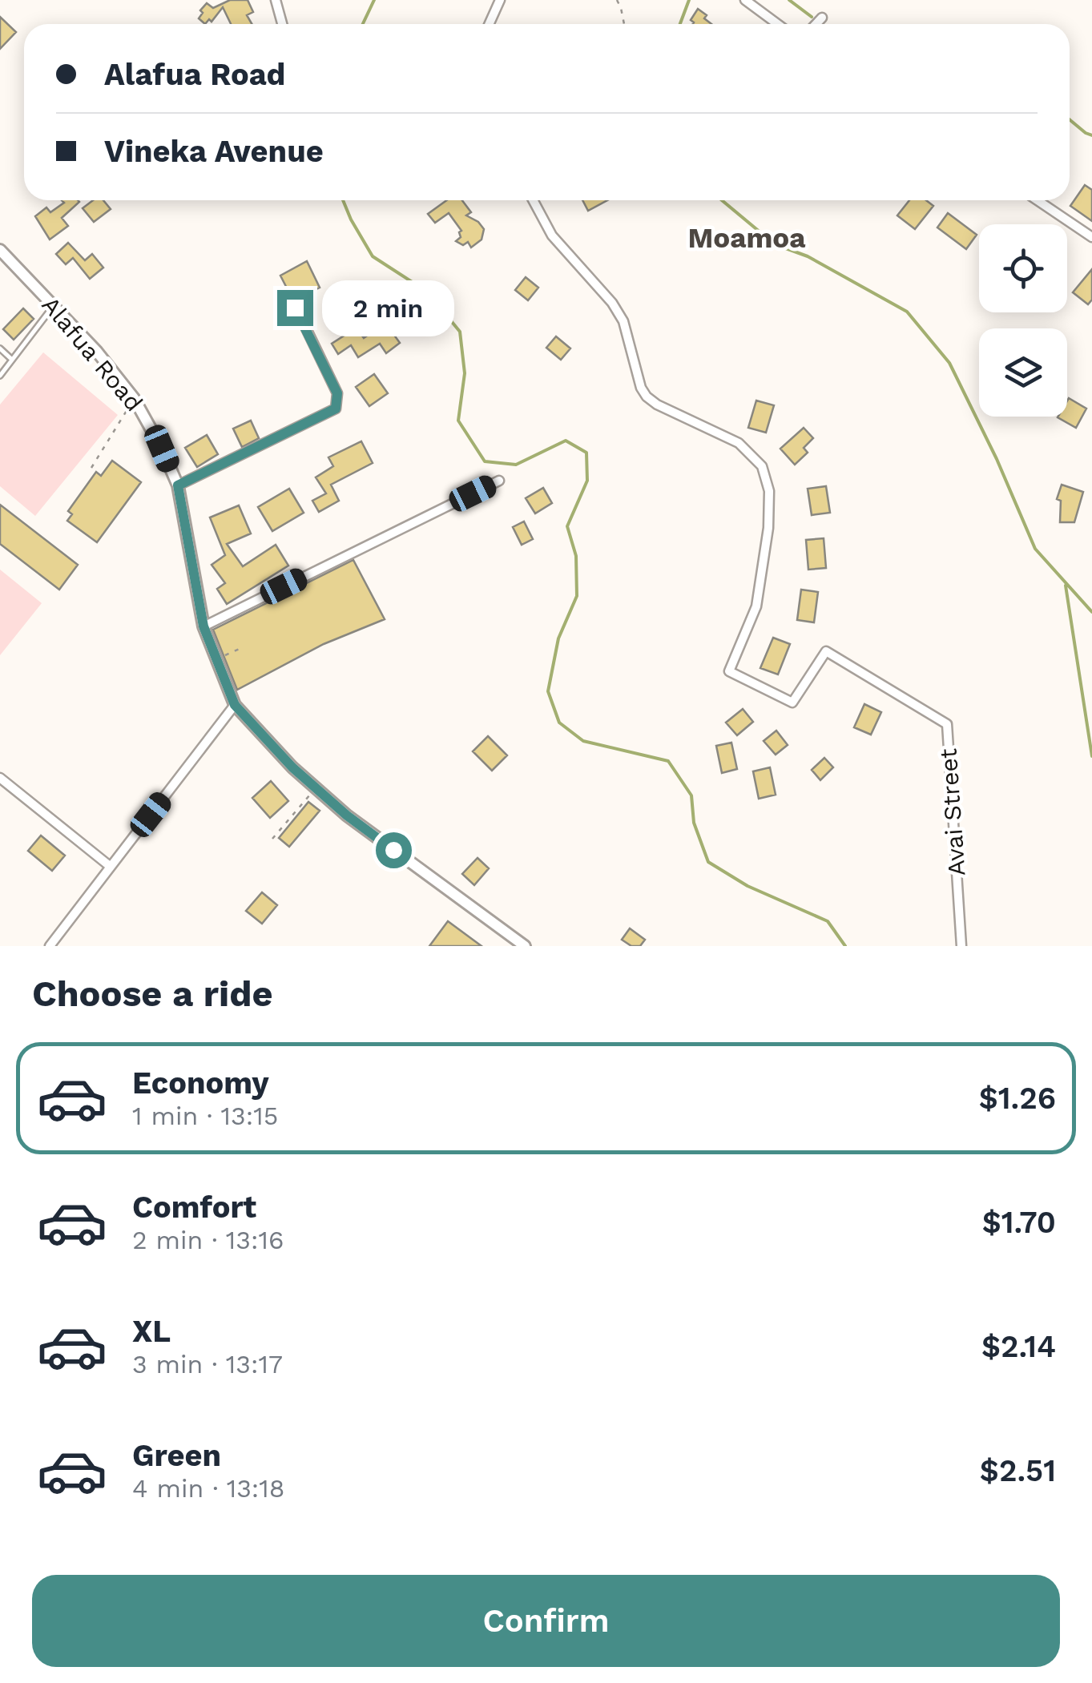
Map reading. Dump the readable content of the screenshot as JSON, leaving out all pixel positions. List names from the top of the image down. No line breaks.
{"streets":{"street":["Alafua Road","Avai Street"]},"districts":["Moamoa"],"page":{"banner":["Alafua Road","Vineka Avenue"],"bubble":"2 min","heading":"Choose a ride","list":[{"name":"Economy","note":"1 min · 13:15","value":"$1.26"},{"name":"Comfort","note":"2 min · 13:16","value":"$1.70"},{"name":"XL","note":"3 min · 13:17","value":"$2.14"},{"name":"Green","note":"4 min · 13:18","value":"$2.51"}],"buttons":"Confirm"}}
